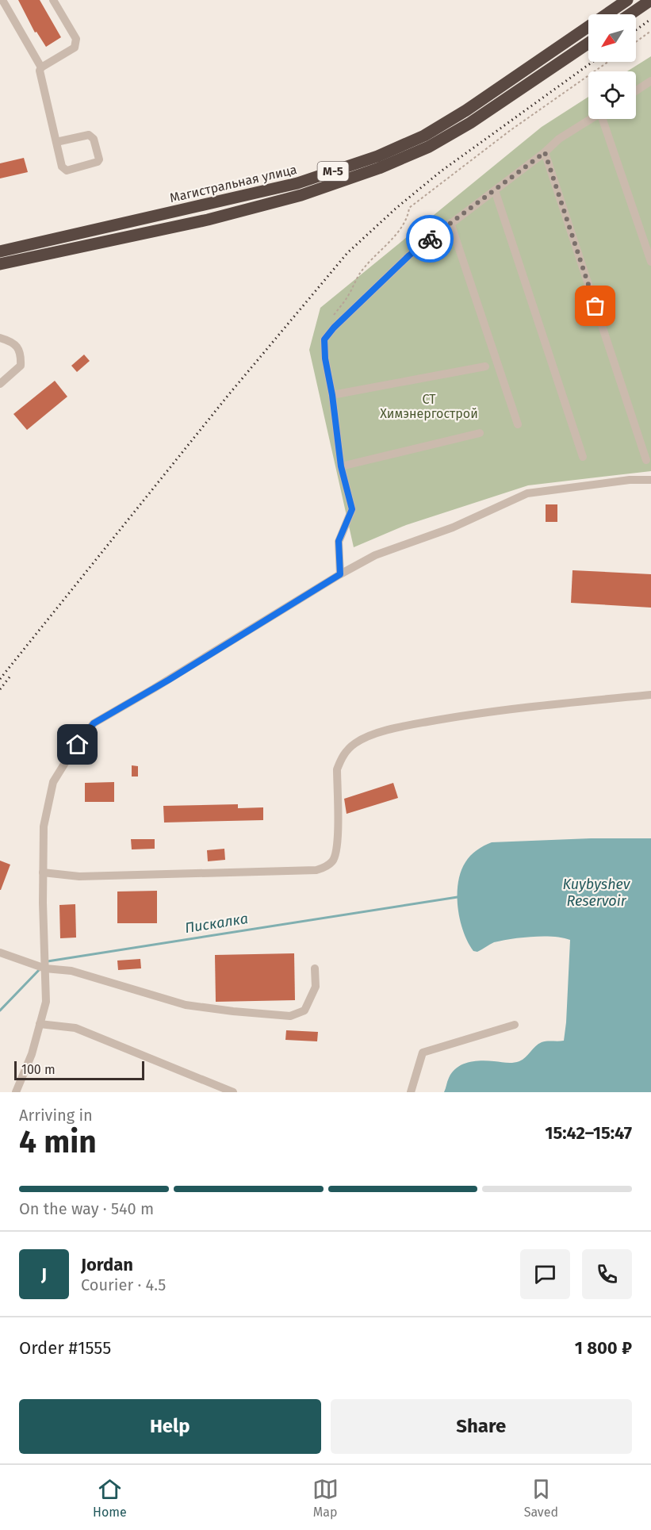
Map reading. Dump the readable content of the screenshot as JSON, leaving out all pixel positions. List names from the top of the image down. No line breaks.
{"streets":{"highway":["М-5","Магистральная улица"]},"water":["Kuybyshev Reservoir","Пискалка"],"parks":["СТ Химэнергострой"],"scale_bar":"100 m","north":"bottom left","page":{"scale":"100 m","heading":["4 min","Arriving in","15:42–15:47"],"panel":["Jordan","Courier · 4.5","Order #1555","1 800 ₽"],"bar":"On the way · 540 m","round":"J","buttons":["Help","Share"],"tabs":["Home","Map","Saved"]}}
